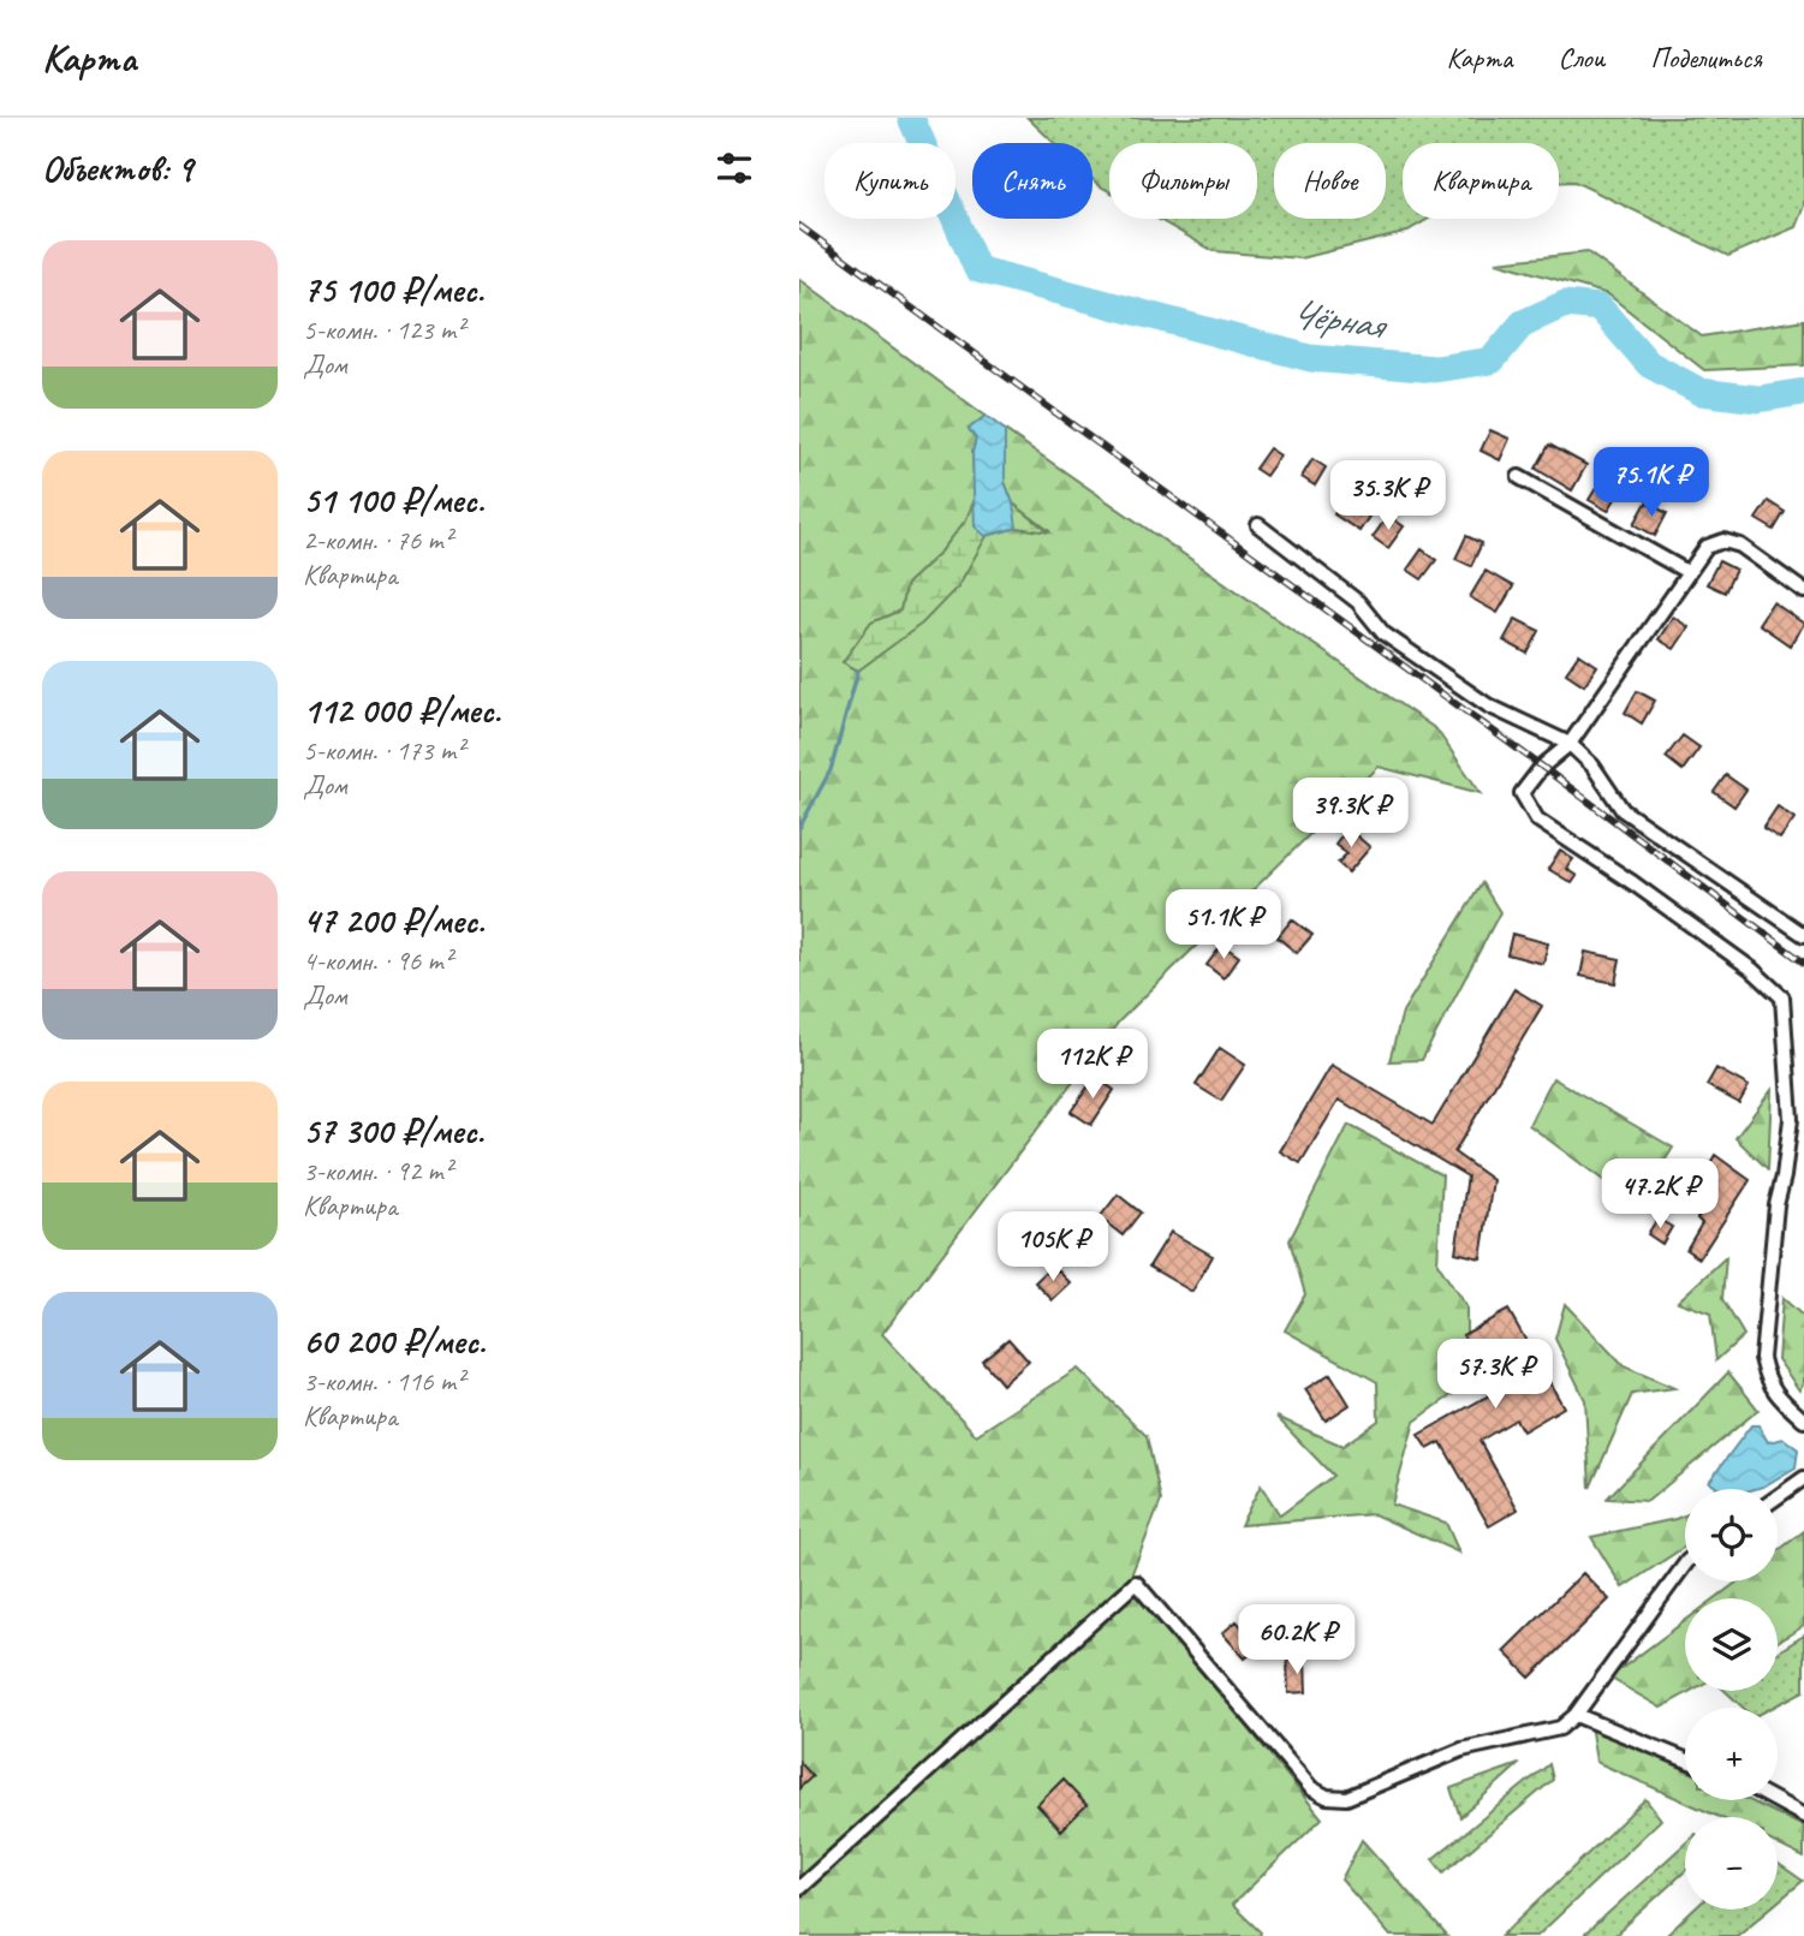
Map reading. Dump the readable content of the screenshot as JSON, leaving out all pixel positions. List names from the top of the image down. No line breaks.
{"water":["Чёрная"],"page":{"header":"Карта","nav":["Карта","Слои","Поделиться"],"heading":"Объектов: 9","chip":["Купить","Снять","Фильтры","Новое","Квартира"],"list":[{"name":"75 100 ₽/мес.","note":"5-комн. · 123 m² · Дом"},{"name":"51 100 ₽/мес.","note":"2-комн. · 76 m² · Квартира"},{"name":"112 000 ₽/мес.","note":"5-комн. · 173 m² · Дом"},{"name":"47 200 ₽/мес.","note":"4-комн. · 96 m² · Дом"},{"name":"57 300 ₽/мес.","note":"3-комн. · 92 m² · Квартира"},{"name":"60 200 ₽/мес.","note":"3-комн. · 116 m² · Квартира"}],"price":["75.1K ₽","35.3K ₽","39.3K ₽","51.1K ₽","112K ₽","47.2K ₽","105K ₽","57.3K ₽","60.2K ₽"],"map_buttons":["+","−"]}}
